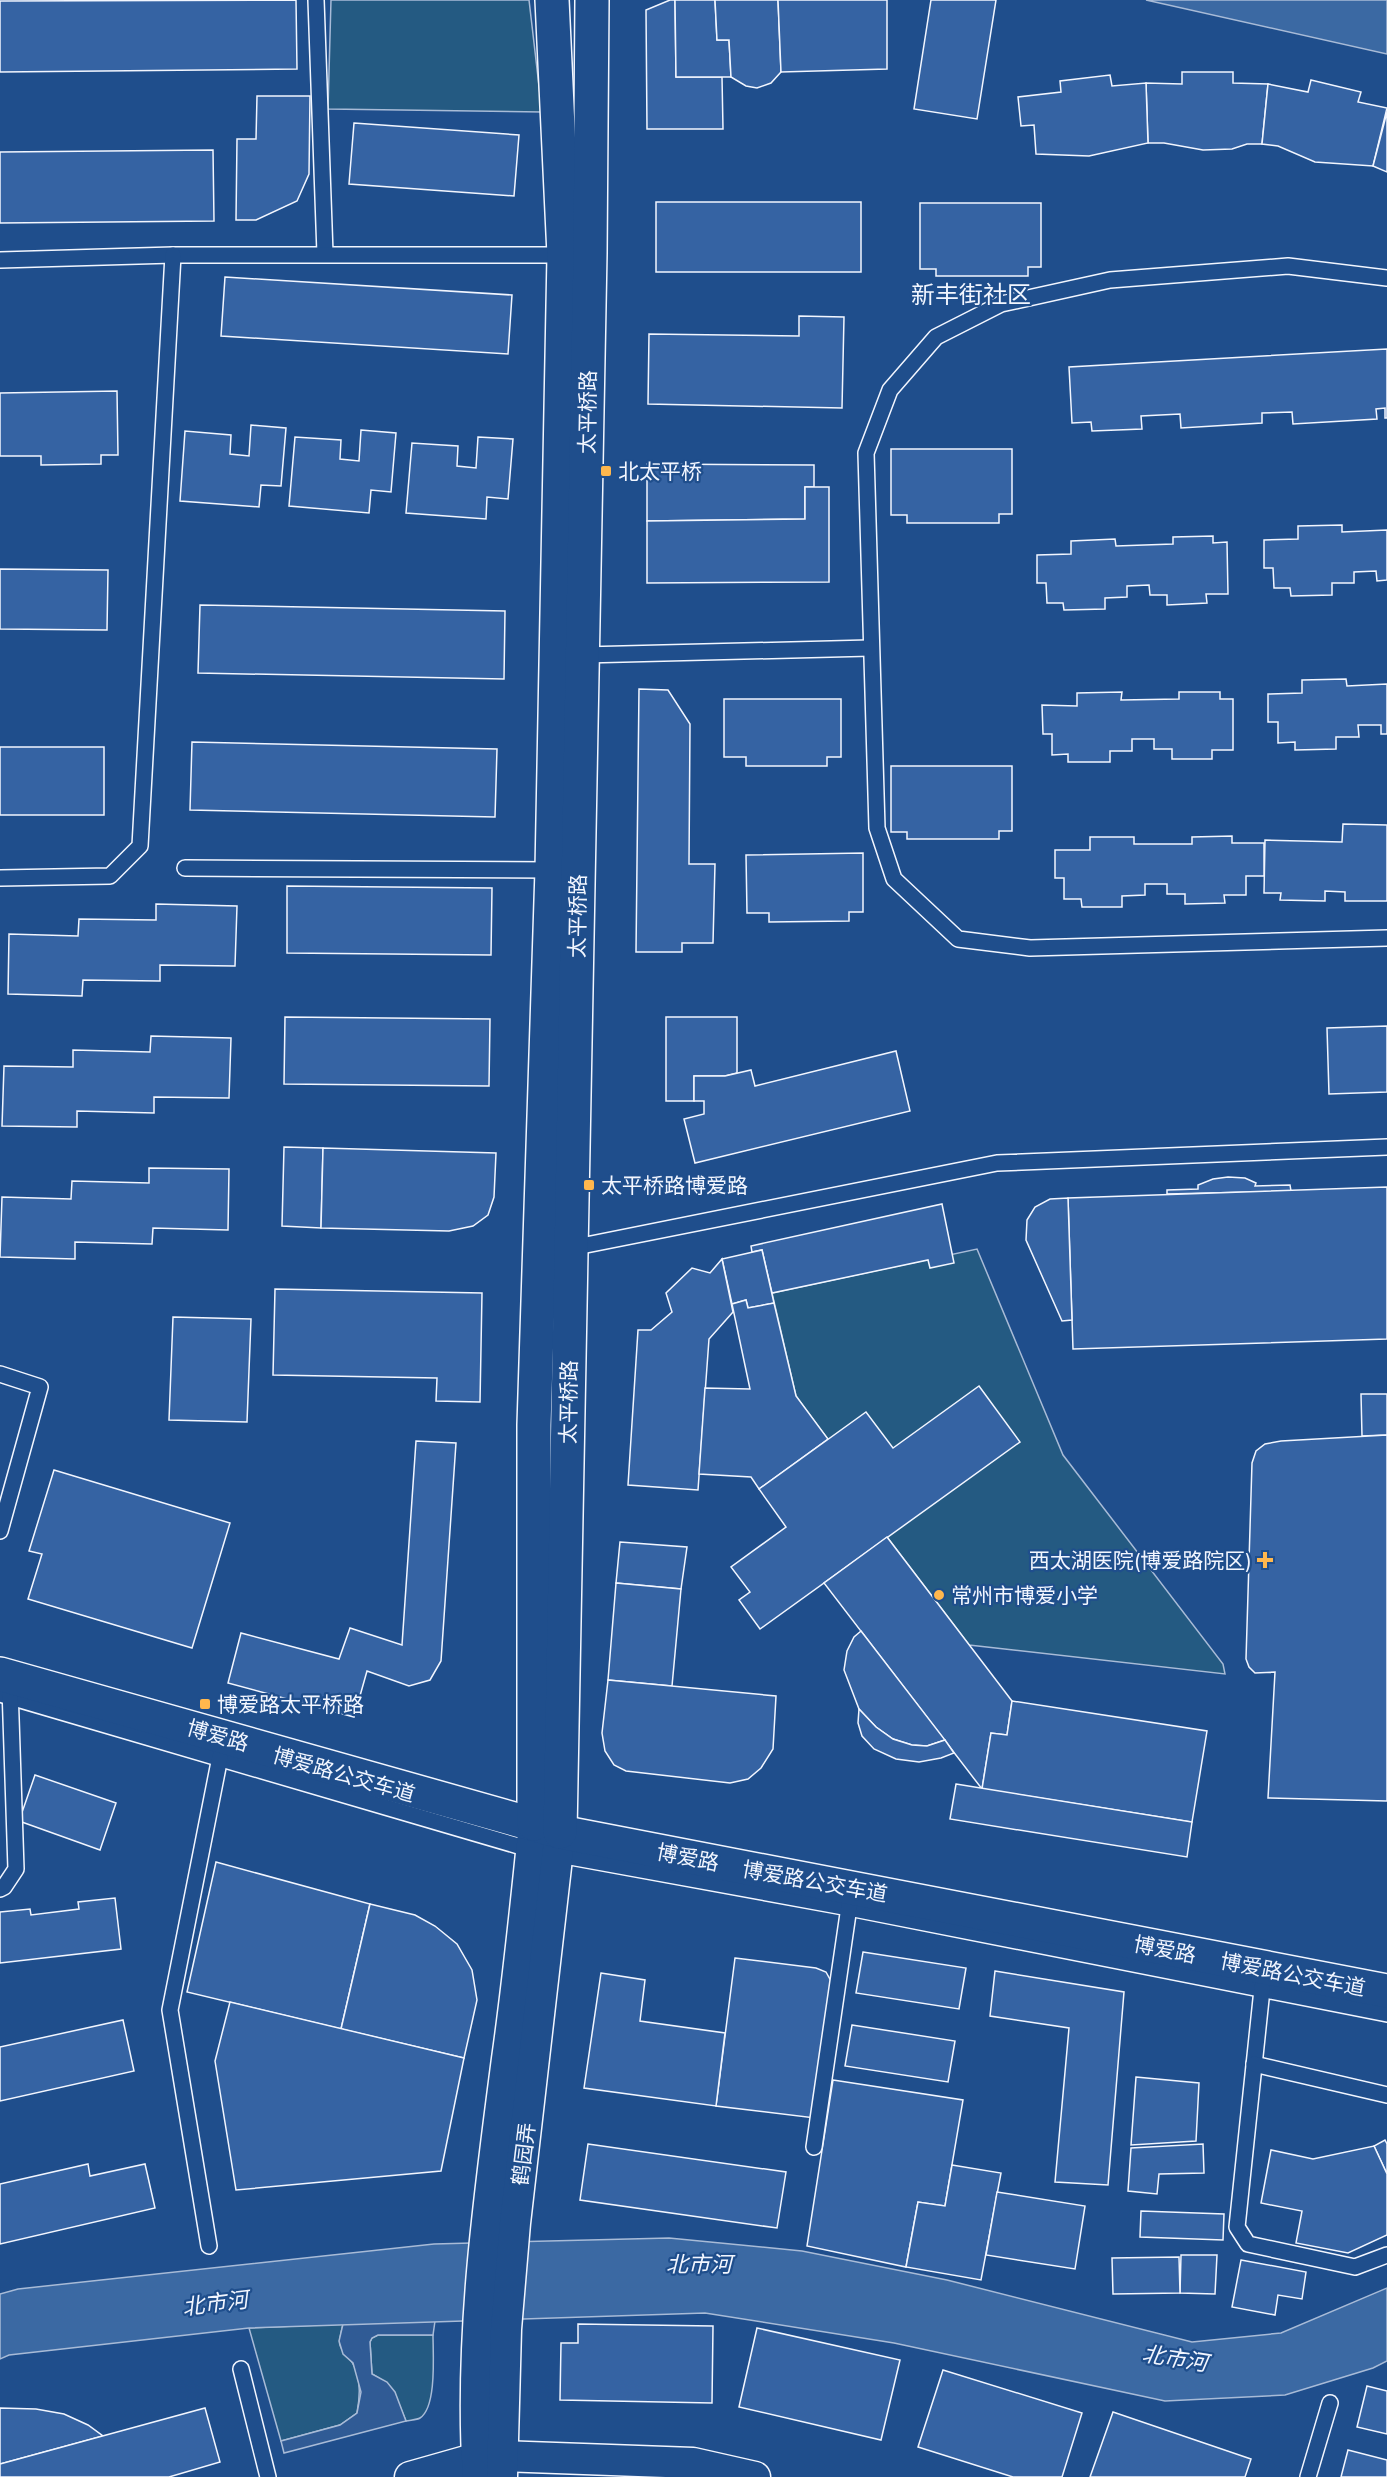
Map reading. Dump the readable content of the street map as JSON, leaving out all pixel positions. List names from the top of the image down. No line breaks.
{"streets":{"main road":["太平桥路","博爱路"],"street":["鹤园弄"],"lane":["博爱路公交车道"]},"crossings":[["太平桥路","博爱路"],["太平桥路","鹤园弄"],["博爱路","博爱路公交车道"],["博爱路","鹤园弄"]],"districts":["新丰街社区"],"water":["北市河"],"places":{"transit":["北太平桥","太平桥路博爱路","博爱路太平桥路"],"health":["西太湖医院(博爱路院区)"],"other":["常州市博爱小学"]}}
